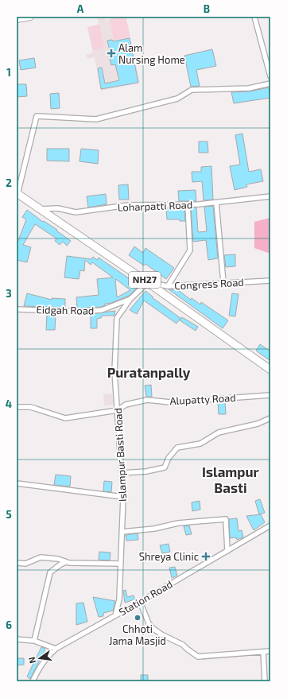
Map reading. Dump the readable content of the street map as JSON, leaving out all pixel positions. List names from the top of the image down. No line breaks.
{"streets":{"main road":["NH27"],"street":["Loharpatti Road","Congress Road","Eidgah Road","Alupatty Road","Islampur Basti Road","Station Road"]},"crossings":[["Loharpatti Road","NH27"],["NH27","Congress Road"],["Eidgah Road","Islampur Basti Road"],["Alupatty Road","Islampur Basti Road"],["Islampur Basti Road","Station Road"]],"districts":["Puratanpally","Islampur Basti"],"places":{"health":["Alam Nursing Home","Shreya Clinic"],"other":["Chhoti Jama Masjid"]},"north":"left","grid":{"columns":["A","B"],"rows":["1","2","3","4","5","6"]}}
